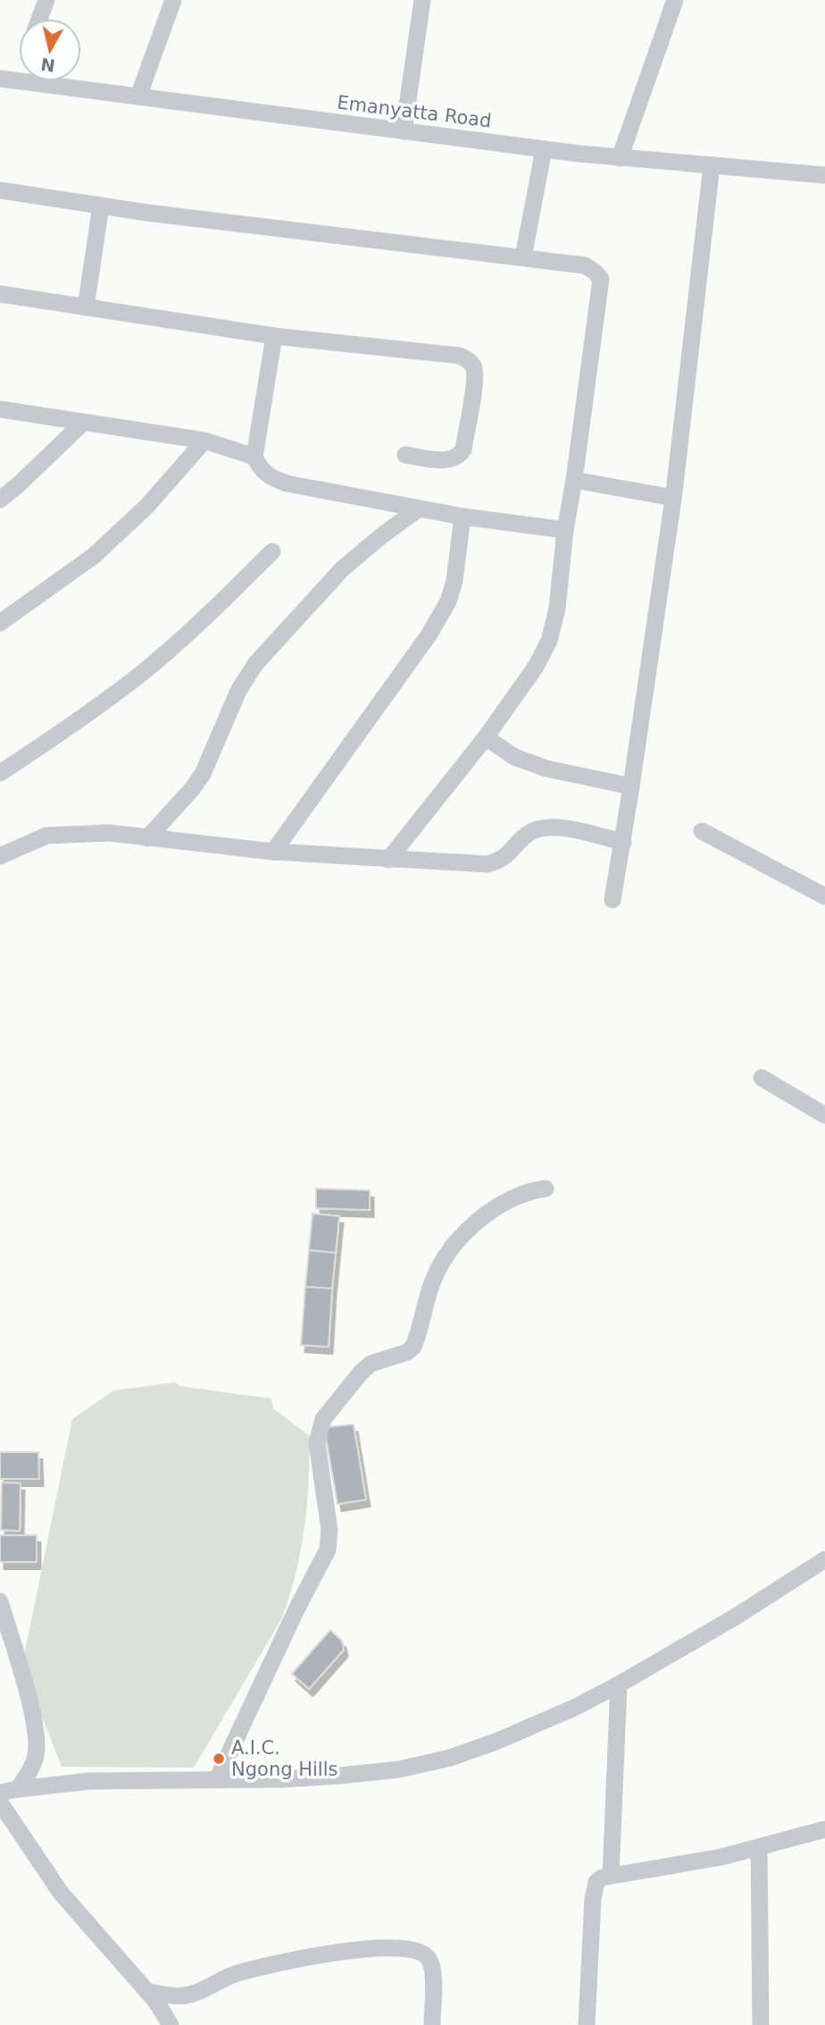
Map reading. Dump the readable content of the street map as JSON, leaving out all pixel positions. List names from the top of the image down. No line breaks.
{"streets":{"street":["Emanyatta Road"]},"places":["A.I.C. Ngong Hills"],"north":"bottom"}
